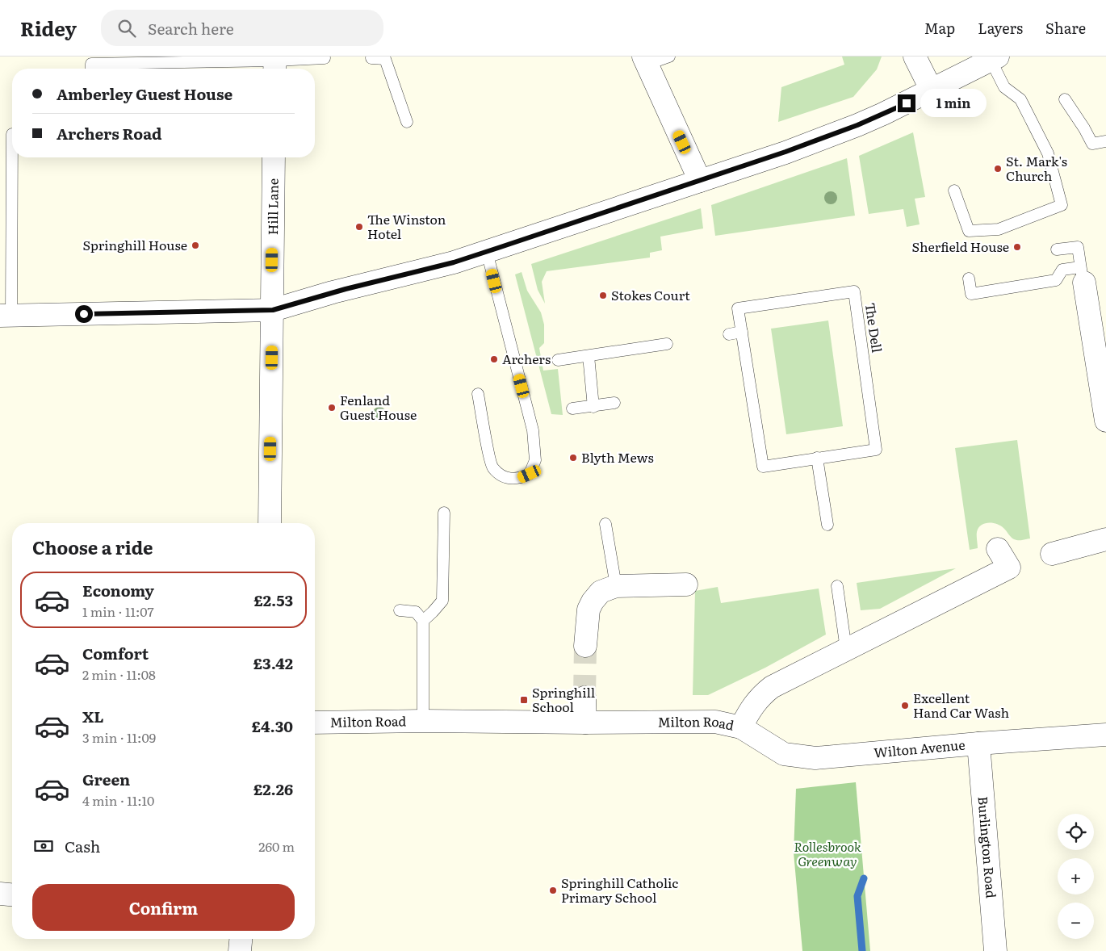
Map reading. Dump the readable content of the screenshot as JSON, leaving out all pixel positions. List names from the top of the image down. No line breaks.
{"streets":{"street":["Hill Lane","Milton Road","Wilton Avenue","Burlington Road"],"lane":["The Dell"]},"crossings":[["Milton Road","Wilton Avenue"],["Wilton Avenue","Burlington Road"]],"parks":["Rollesbrook Greenway"],"places":{"other":["St. Mark's Church","The Winston Hotel","Springhill House","Sherfield House","Stokes Court","Archers","Fenland Guest House","Blyth Mews","Excellent Hand Car Wash","Springhill Catholic Primary School"],"transit":["Springhill School"]},"page":{"header":"Ridey","search":"Search here","nav":["Map","Layers","Share"],"banner":["Amberley Guest House","Archers Road"],"bubble":"1 min","heading":"Choose a ride","list":[{"name":"Economy","note":"1 min · 11:07","value":"£2.53"},{"name":"Comfort","note":"2 min · 11:08","value":"£3.42"},{"name":"XL","note":"3 min · 11:09","value":"£4.30"},{"name":"Green","note":"4 min · 11:10","value":"£2.26"}],"map_buttons":["+","−"],"pay":["Cash","260 m"],"buttons":"Confirm"}}
